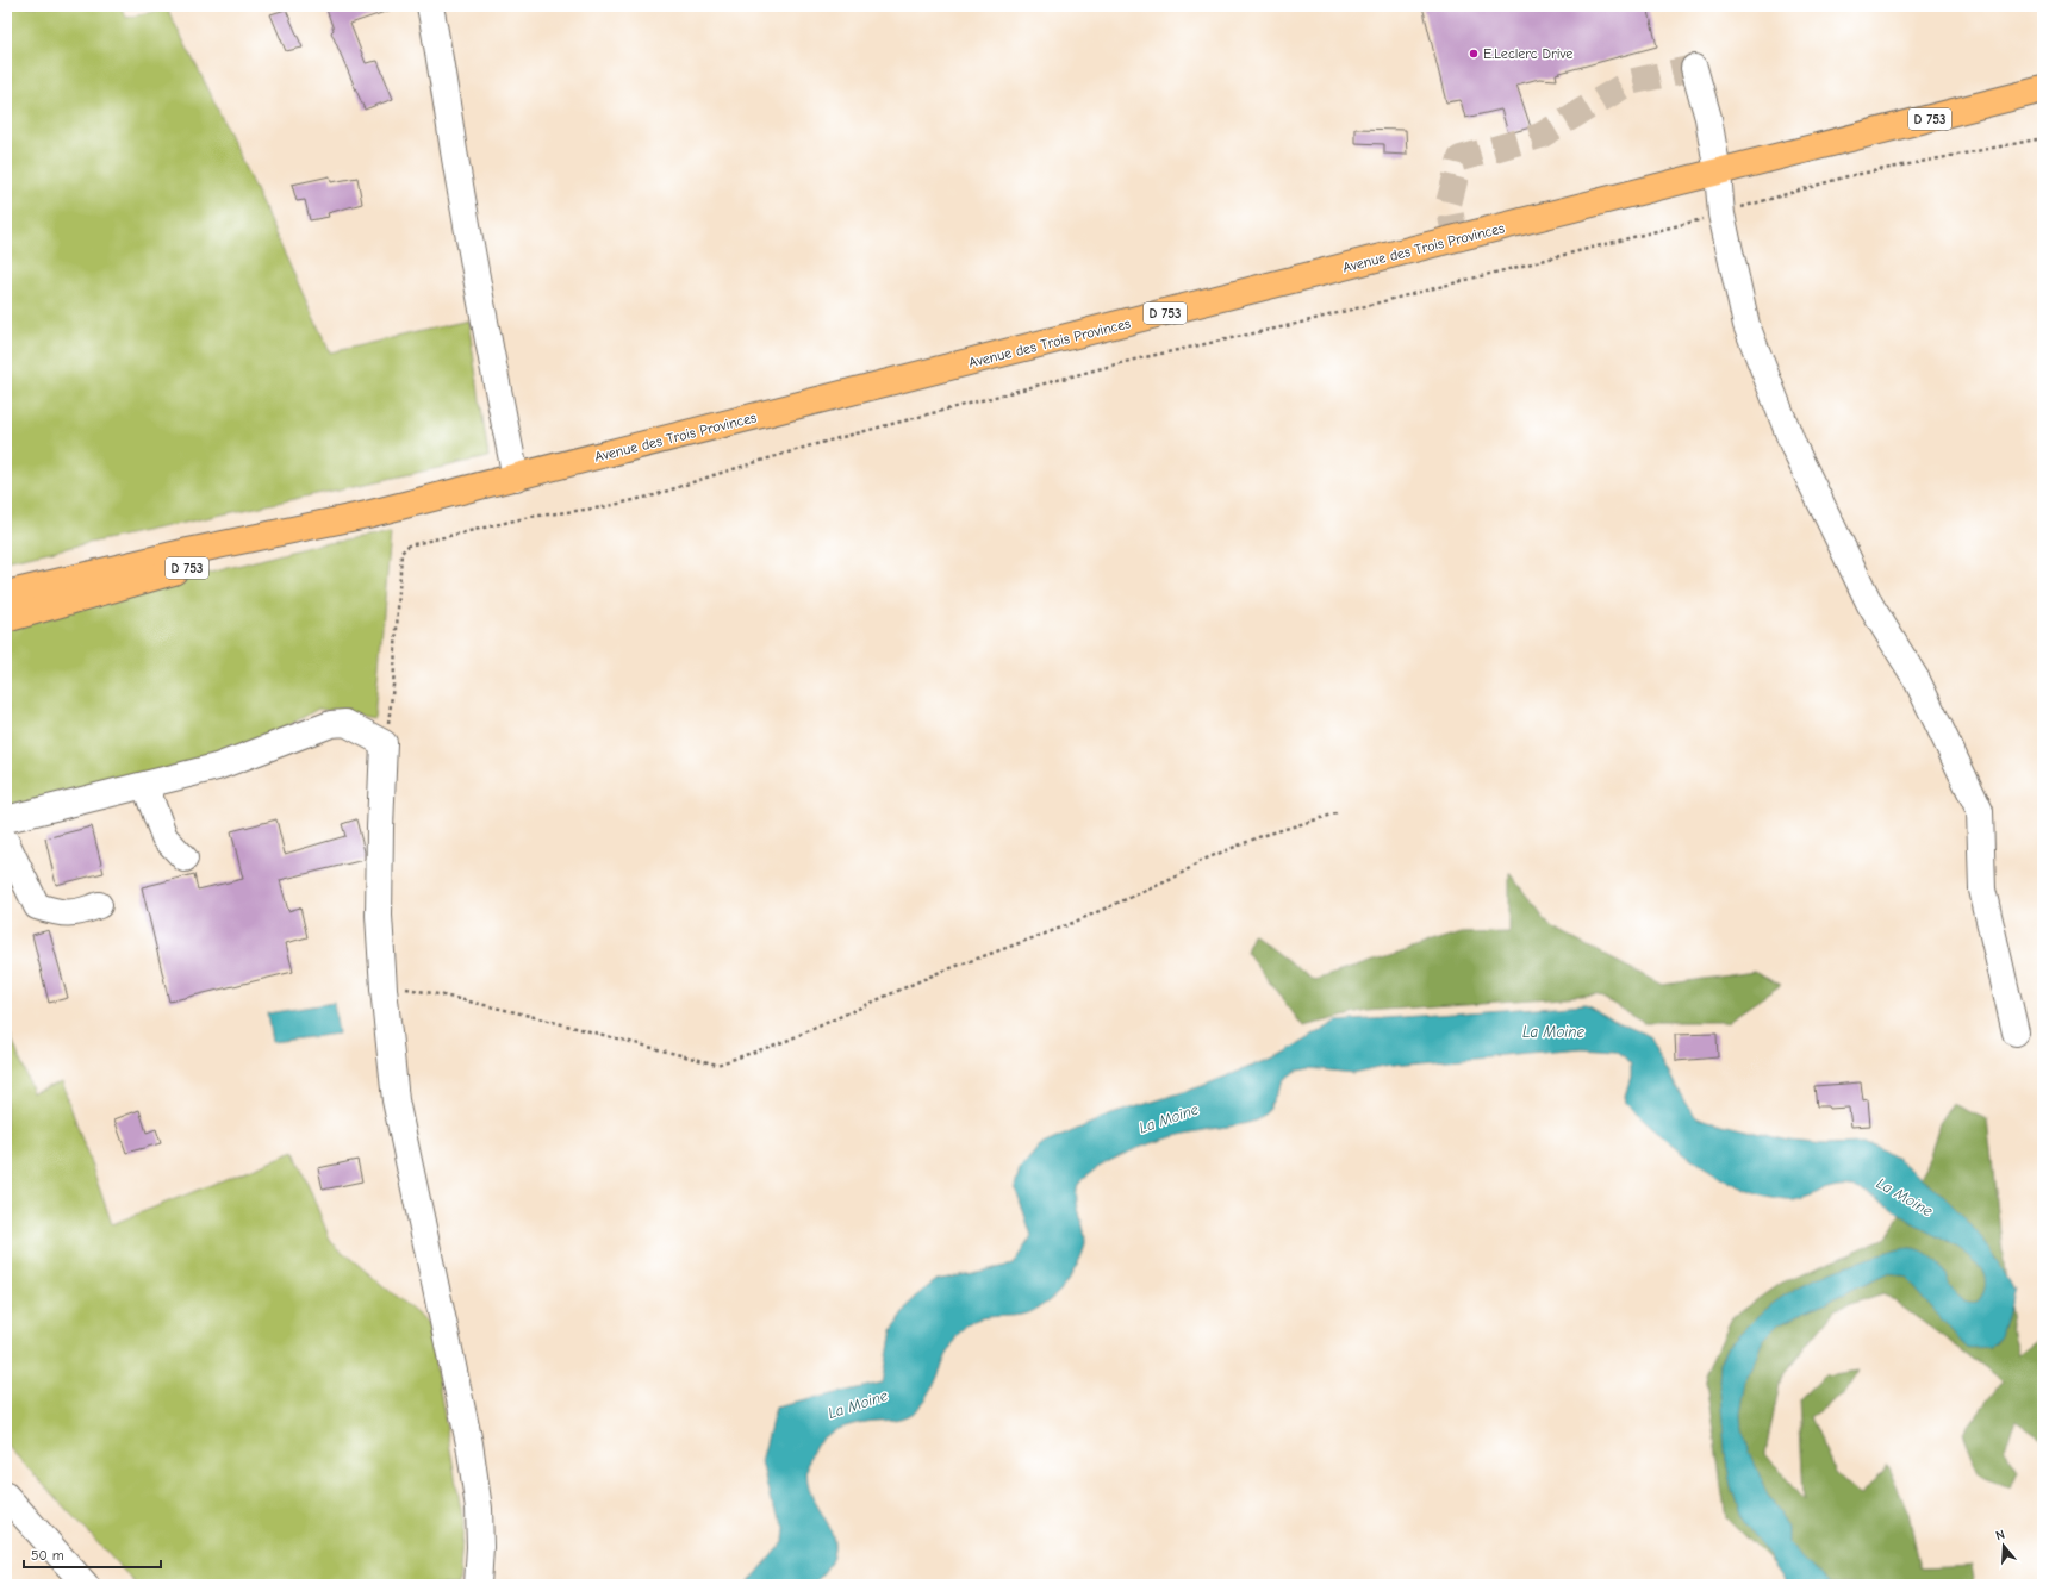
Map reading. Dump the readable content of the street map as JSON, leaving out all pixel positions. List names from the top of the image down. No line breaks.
{"streets":{"main road":["D 753","Avenue des Trois Provinces"]},"water":["La Moine"],"places":["E.Leclerc Drive"],"scale_bar":"50 m","north":"top"}
